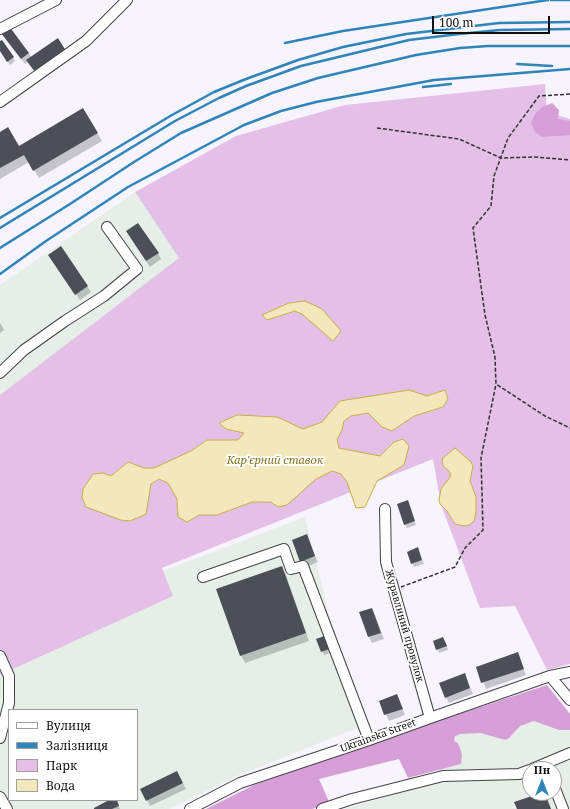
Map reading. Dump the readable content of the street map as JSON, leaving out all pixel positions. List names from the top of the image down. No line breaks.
{"streets":{"street":["Журавлиний провулок","Ukrainska Street"]},"crossings":[["Журавлиний провулок","Ukrainska Street"]],"water":["Кар'єрний ставок"],"legend":["Вулиця","Залізниця","Парк","Вода"],"scale_bar":"100 m","north":"top"}
